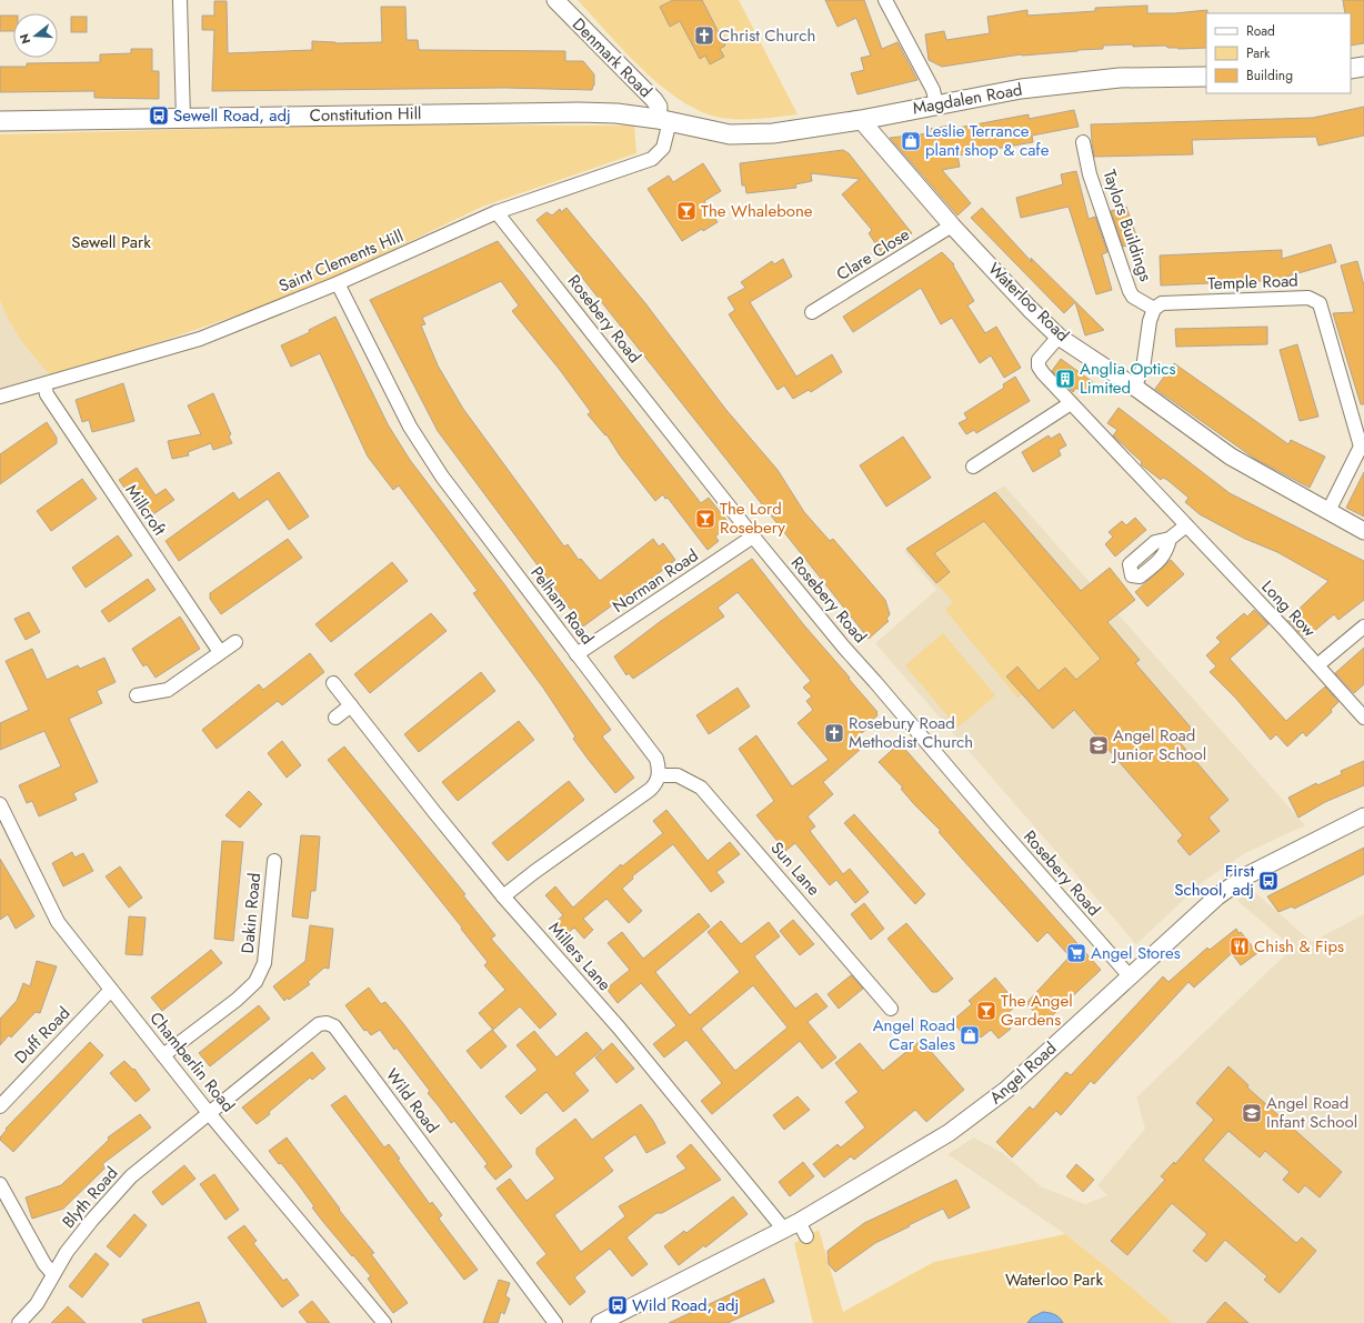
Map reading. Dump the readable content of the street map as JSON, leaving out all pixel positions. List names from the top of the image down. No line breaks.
{"streets":{"main road":["Magdalen Road","Constitution Hill"],"street":["Denmark Road","Taylors Buildings","Clare Close","Saint Clements Hill","Temple Road","Waterloo Road","Rosebery Road","Millcroft","Norman Road","Pelham Road","Long Row","Sun Lane","Dakin Road","Millers Lane","Duff Road","Chamberlin Road","Angel Road","Wild Road","Blyth Road"]},"crossings":[["Denmark Road","Constitution Hill"],["Denmark Road","Saint Clements Hill"],["Magdalen Road","Constitution Hill"],["Magdalen Road","Waterloo Road"],["Constitution Hill","Saint Clements Hill"],["Taylors Buildings","Temple Road"],["Clare Close","Waterloo Road"],["Saint Clements Hill","Rosebery Road"],["Saint Clements Hill","Millcroft"],["Saint Clements Hill","Pelham Road"],["Temple Road","Waterloo Road"],["Waterloo Road","Long Row"],["Rosebery Road","Norman Road"],["Rosebery Road","Angel Road"],["Norman Road","Pelham Road"],["Pelham Road","Sun Lane"],["Dakin Road","Chamberlin Road"],["Millers Lane","Angel Road"],["Duff Road","Chamberlin Road"],["Chamberlin Road","Wild Road"],["Chamberlin Road","Blyth Road"],["Wild Road","Blyth Road"]],"parks":["Sewell Park","Waterloo Park"],"places":{"church":["Christ Church","Rosebury Road Methodist Church"],"bus stop":["Sewell Road, adj","First School, adj","Wild Road, adj"],"shop":["Leslie Terrance plant shop & cafe","Angel Road Car Sales"],"bar":["The Whalebone","The Lord Rosebery","The Angel Gardens"],"building":["Anglia Optics Limited"],"school or university":["Angel Road Junior School","Angel Road Infant School"],"restaurant":["Chish & Fips"],"supermarket":["Angel Stores"]},"legend":["Road","Park","Building"],"north":"left"}
